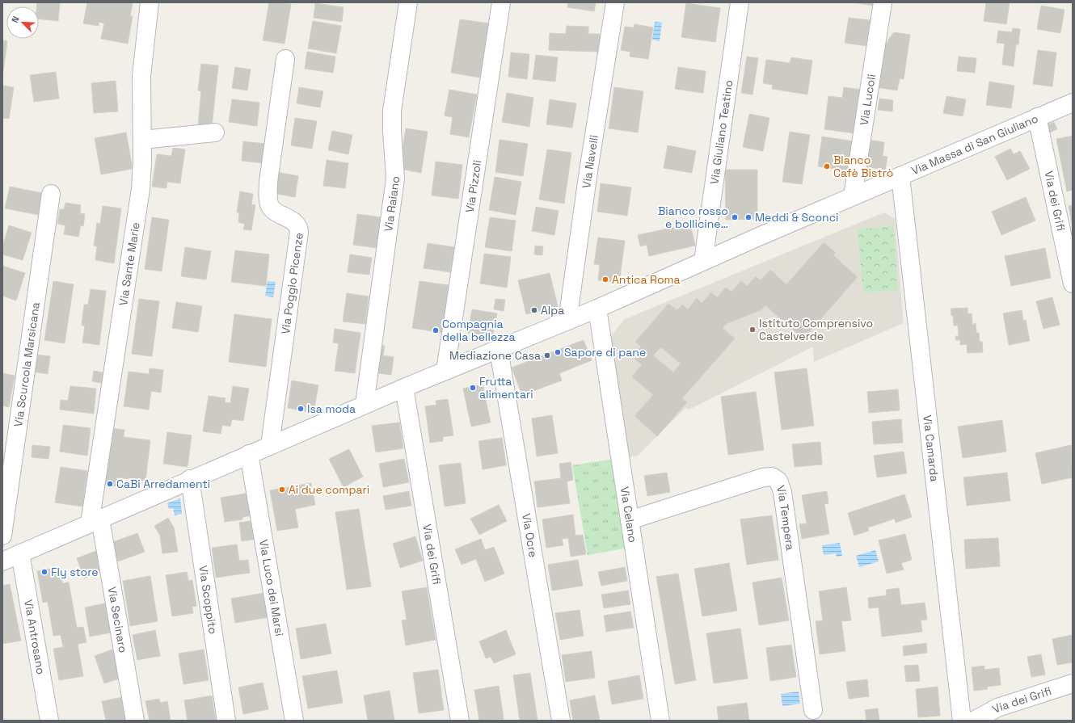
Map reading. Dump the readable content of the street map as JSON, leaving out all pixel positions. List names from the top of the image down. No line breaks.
{"streets":{"street":["Via Lucoli","Via Giuliano Teatino","Via Massa di San Giuliano","Via Navelli","Via Pizzoli","Via dei Grifi","Via Raiano","Via Sante Marie","Via Poggio Picenze","Via Scurcola Marsicana","Via Camarda","Via Celano","Via Tempera","Via Ocre","Via Luco dei Marsi","Via Scoppito","Via Secinaro","Via Antrosano"]},"crossings":[["Via Lucoli","Via Massa di San Giuliano"],["Via Giuliano Teatino","Via Massa di San Giuliano"],["Via Massa di San Giuliano","Via Navelli"],["Via Massa di San Giuliano","Via Pizzoli"],["Via Massa di San Giuliano","Via dei Grifi"],["Via Massa di San Giuliano","Via Raiano"],["Via Massa di San Giuliano","Via Sante Marie"],["Via Massa di San Giuliano","Via Poggio Picenze"],["Via Massa di San Giuliano","Via Camarda"],["Via Massa di San Giuliano","Via Celano"],["Via Massa di San Giuliano","Via Ocre"],["Via Massa di San Giuliano","Via Luco dei Marsi"],["Via Massa di San Giuliano","Via Scoppito"],["Via Massa di San Giuliano","Via Secinaro"],["Via Massa di San Giuliano","Via Antrosano"],["Via Sante Marie","Via Secinaro"],["Via Celano","Via Tempera"]],"places":["Blanco Cafè Bistrò","Bianco rosso e bollicine…","Meddi & Sconci","Antica Roma","Alpa","Istituto Comprensivo Castelverde","Compagnia della bellezza","Sapore di pane","Mediazione Casa","Frutta alimentari","Isa moda","CaBi Arredamenti","Ai due compari","Fly store"],"north":"top left"}
